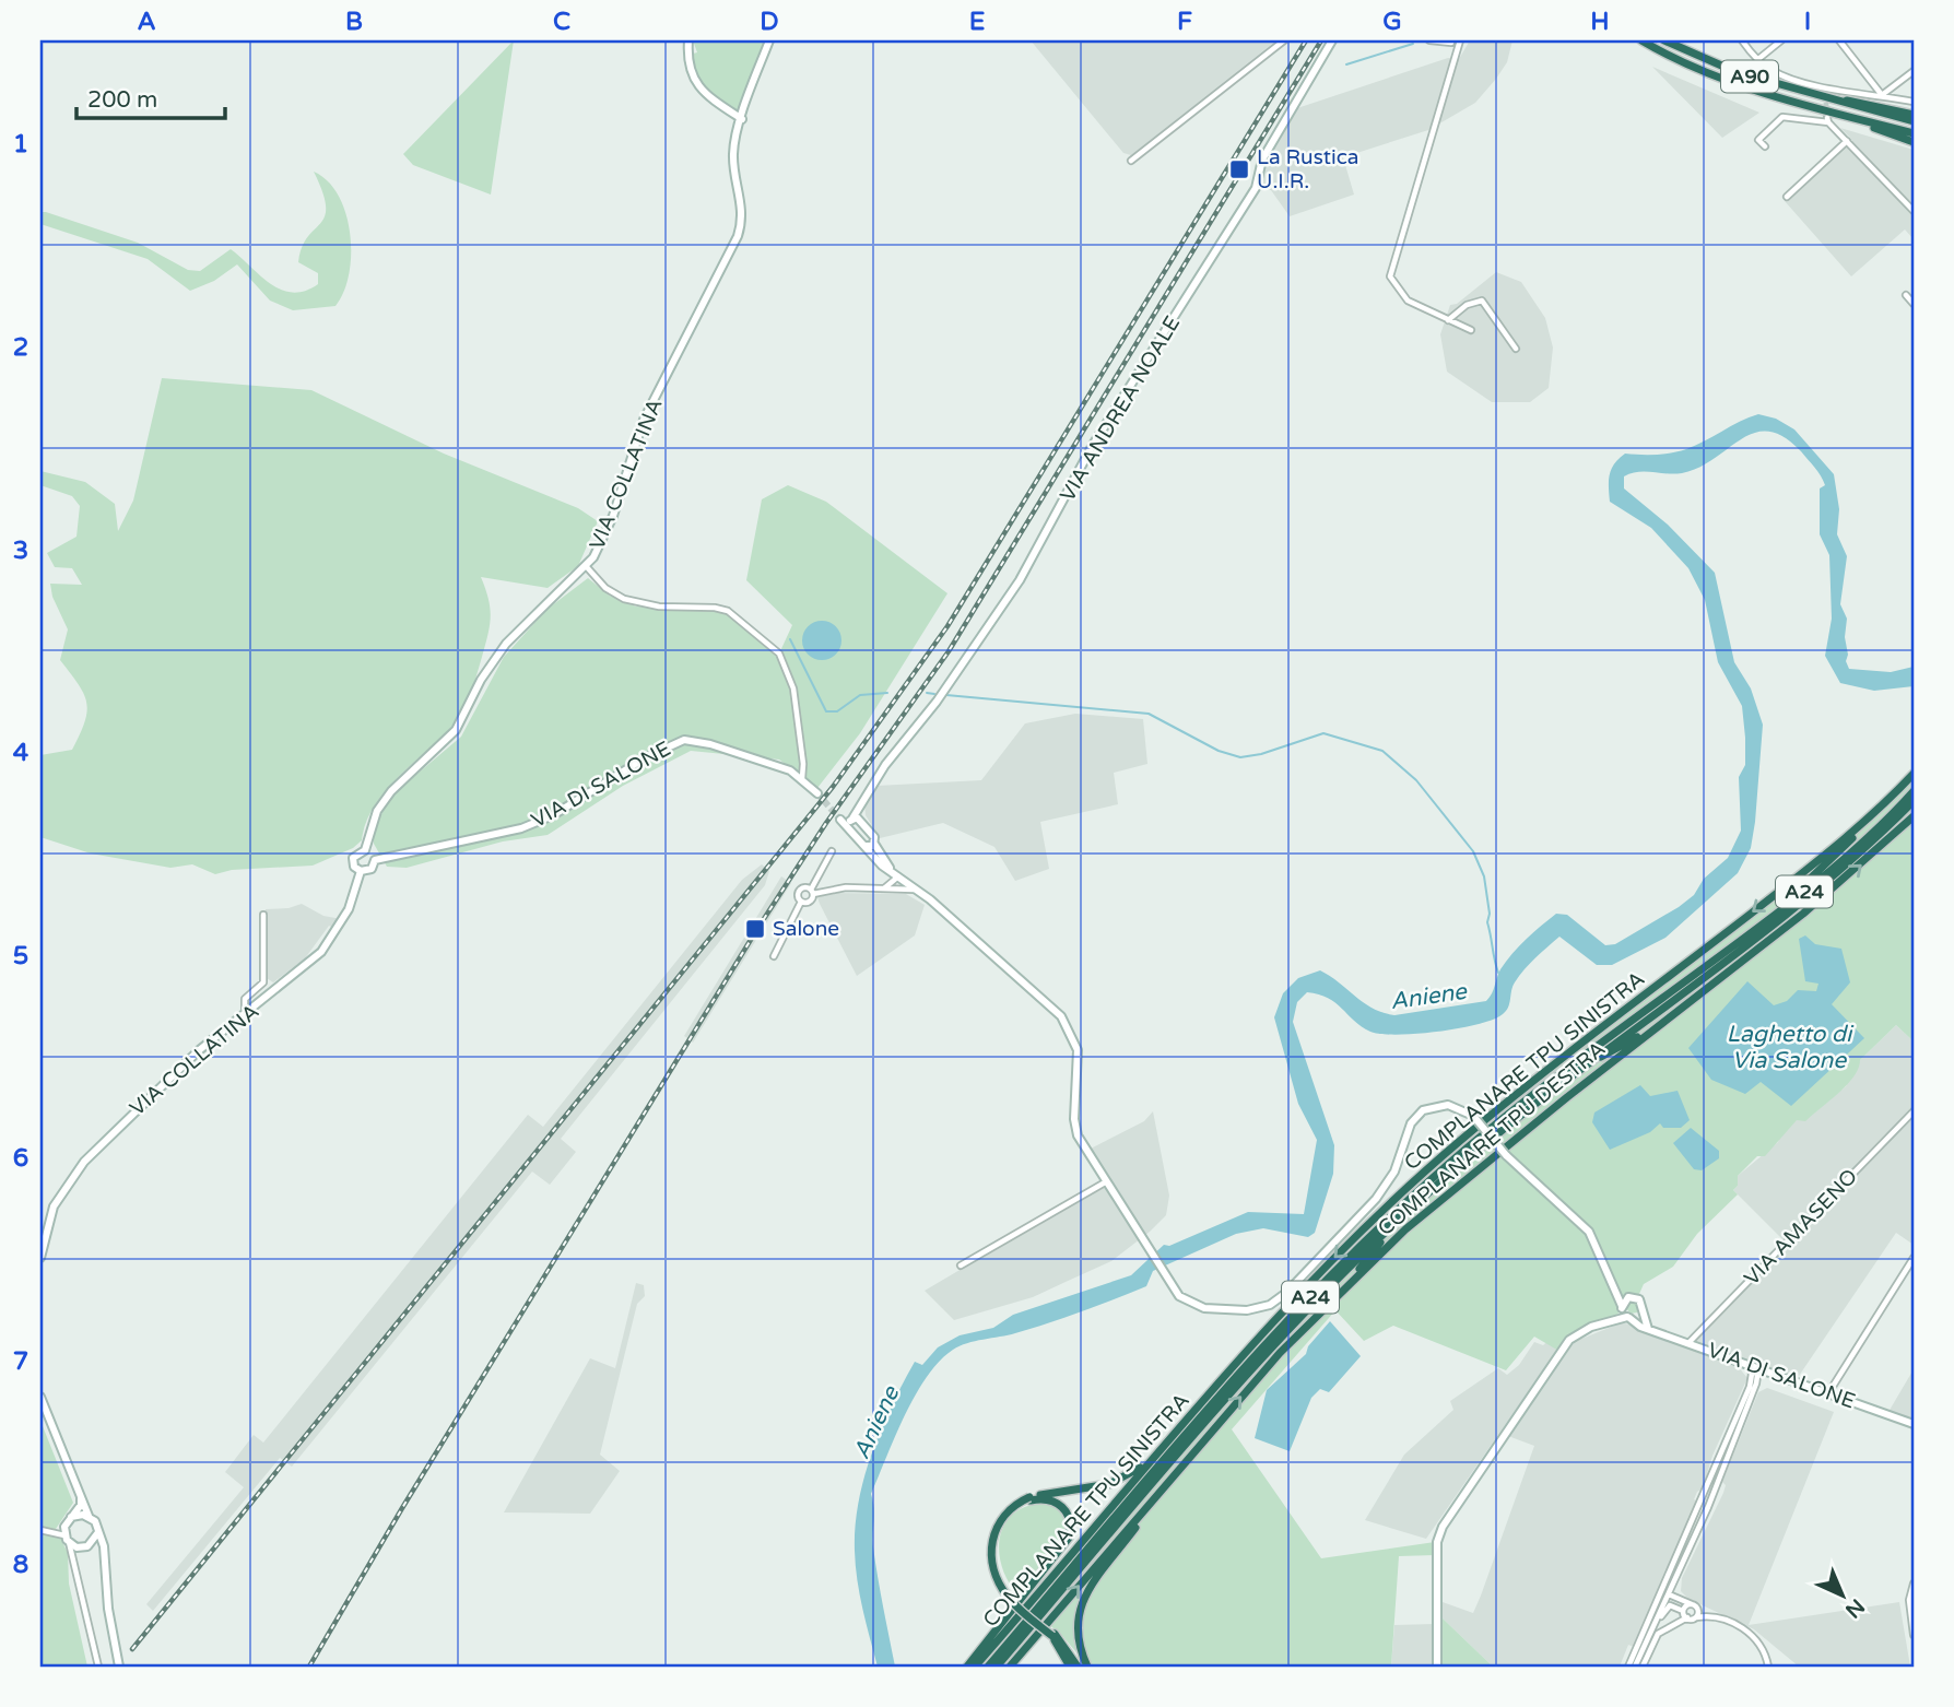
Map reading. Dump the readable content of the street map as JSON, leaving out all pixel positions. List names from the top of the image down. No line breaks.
{"streets":{"highway":["A90","A24","COMPLANARE TPU SINISTRA","COMPLANARE TPU DESTRA"],"street":["VIA ANDREA NOALE","VIA COLLATINA","VIA DI SALONE","VIA AMASENO"]},"crossings":[["VIA COLLATINA","VIA DI SALONE"],["VIA DI SALONE","VIA AMASENO"]],"water":["Aniene","Laghetto di Via Salone"],"places":{"transit":["La Rustica U.I.R.","Salone"]},"scale_bar":"200 m","north":"bottom right","grid":{"columns":["A","B","C","D","E","F","G","H","I"],"rows":["1","2","3","4","5","6","7","8"]}}
